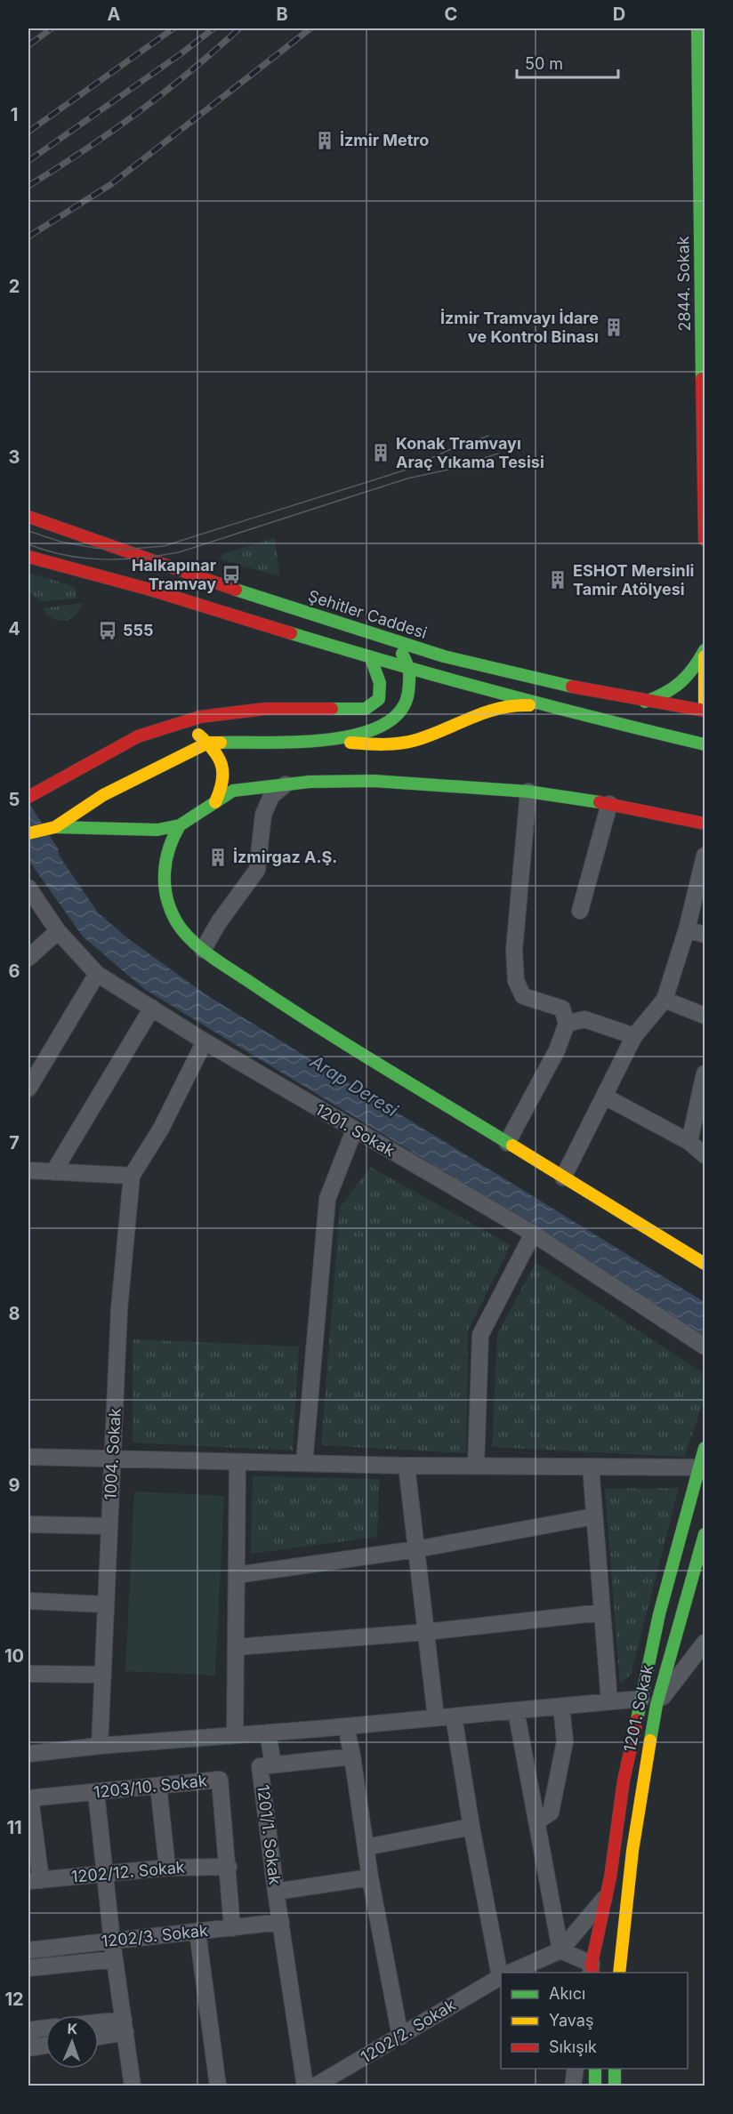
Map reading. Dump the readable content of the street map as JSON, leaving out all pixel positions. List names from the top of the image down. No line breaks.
{"streets":{"main road":["2844. Sokak","Şehitler Caddesi","1201. Sokak"],"street":["1004. Sokak","1203/10. Sokak","1201/1. Sokak","1202/12. Sokak","1202/3. Sokak","1202/2. Sokak"]},"crossings":[["1201. Sokak","1202/2. Sokak"],["1203/10. Sokak","1202/12. Sokak"],["1203/10. Sokak","1202/3. Sokak"],["1201/1. Sokak","1202/3. Sokak"]],"water":["Arap Deresi"],"places":{"building":["İzmir Metro","İzmir Tramvayı İdare ve Kontrol Binası","Konak Tramvayı Araç Yıkama Tesisi","ESHOT Mersinli Tamir Atölyesi","İzmirgaz A.Ş."],"bus stop":["Halkapınar Tramvay","555"]},"legend":["Akıcı","Yavaş","Sıkışık"],"scale_bar":"50 m","north":"top","grid":{"columns":["A","B","C","D"],"rows":["1","2","3","4","5","6","7","8","9","10","11","12"]}}
